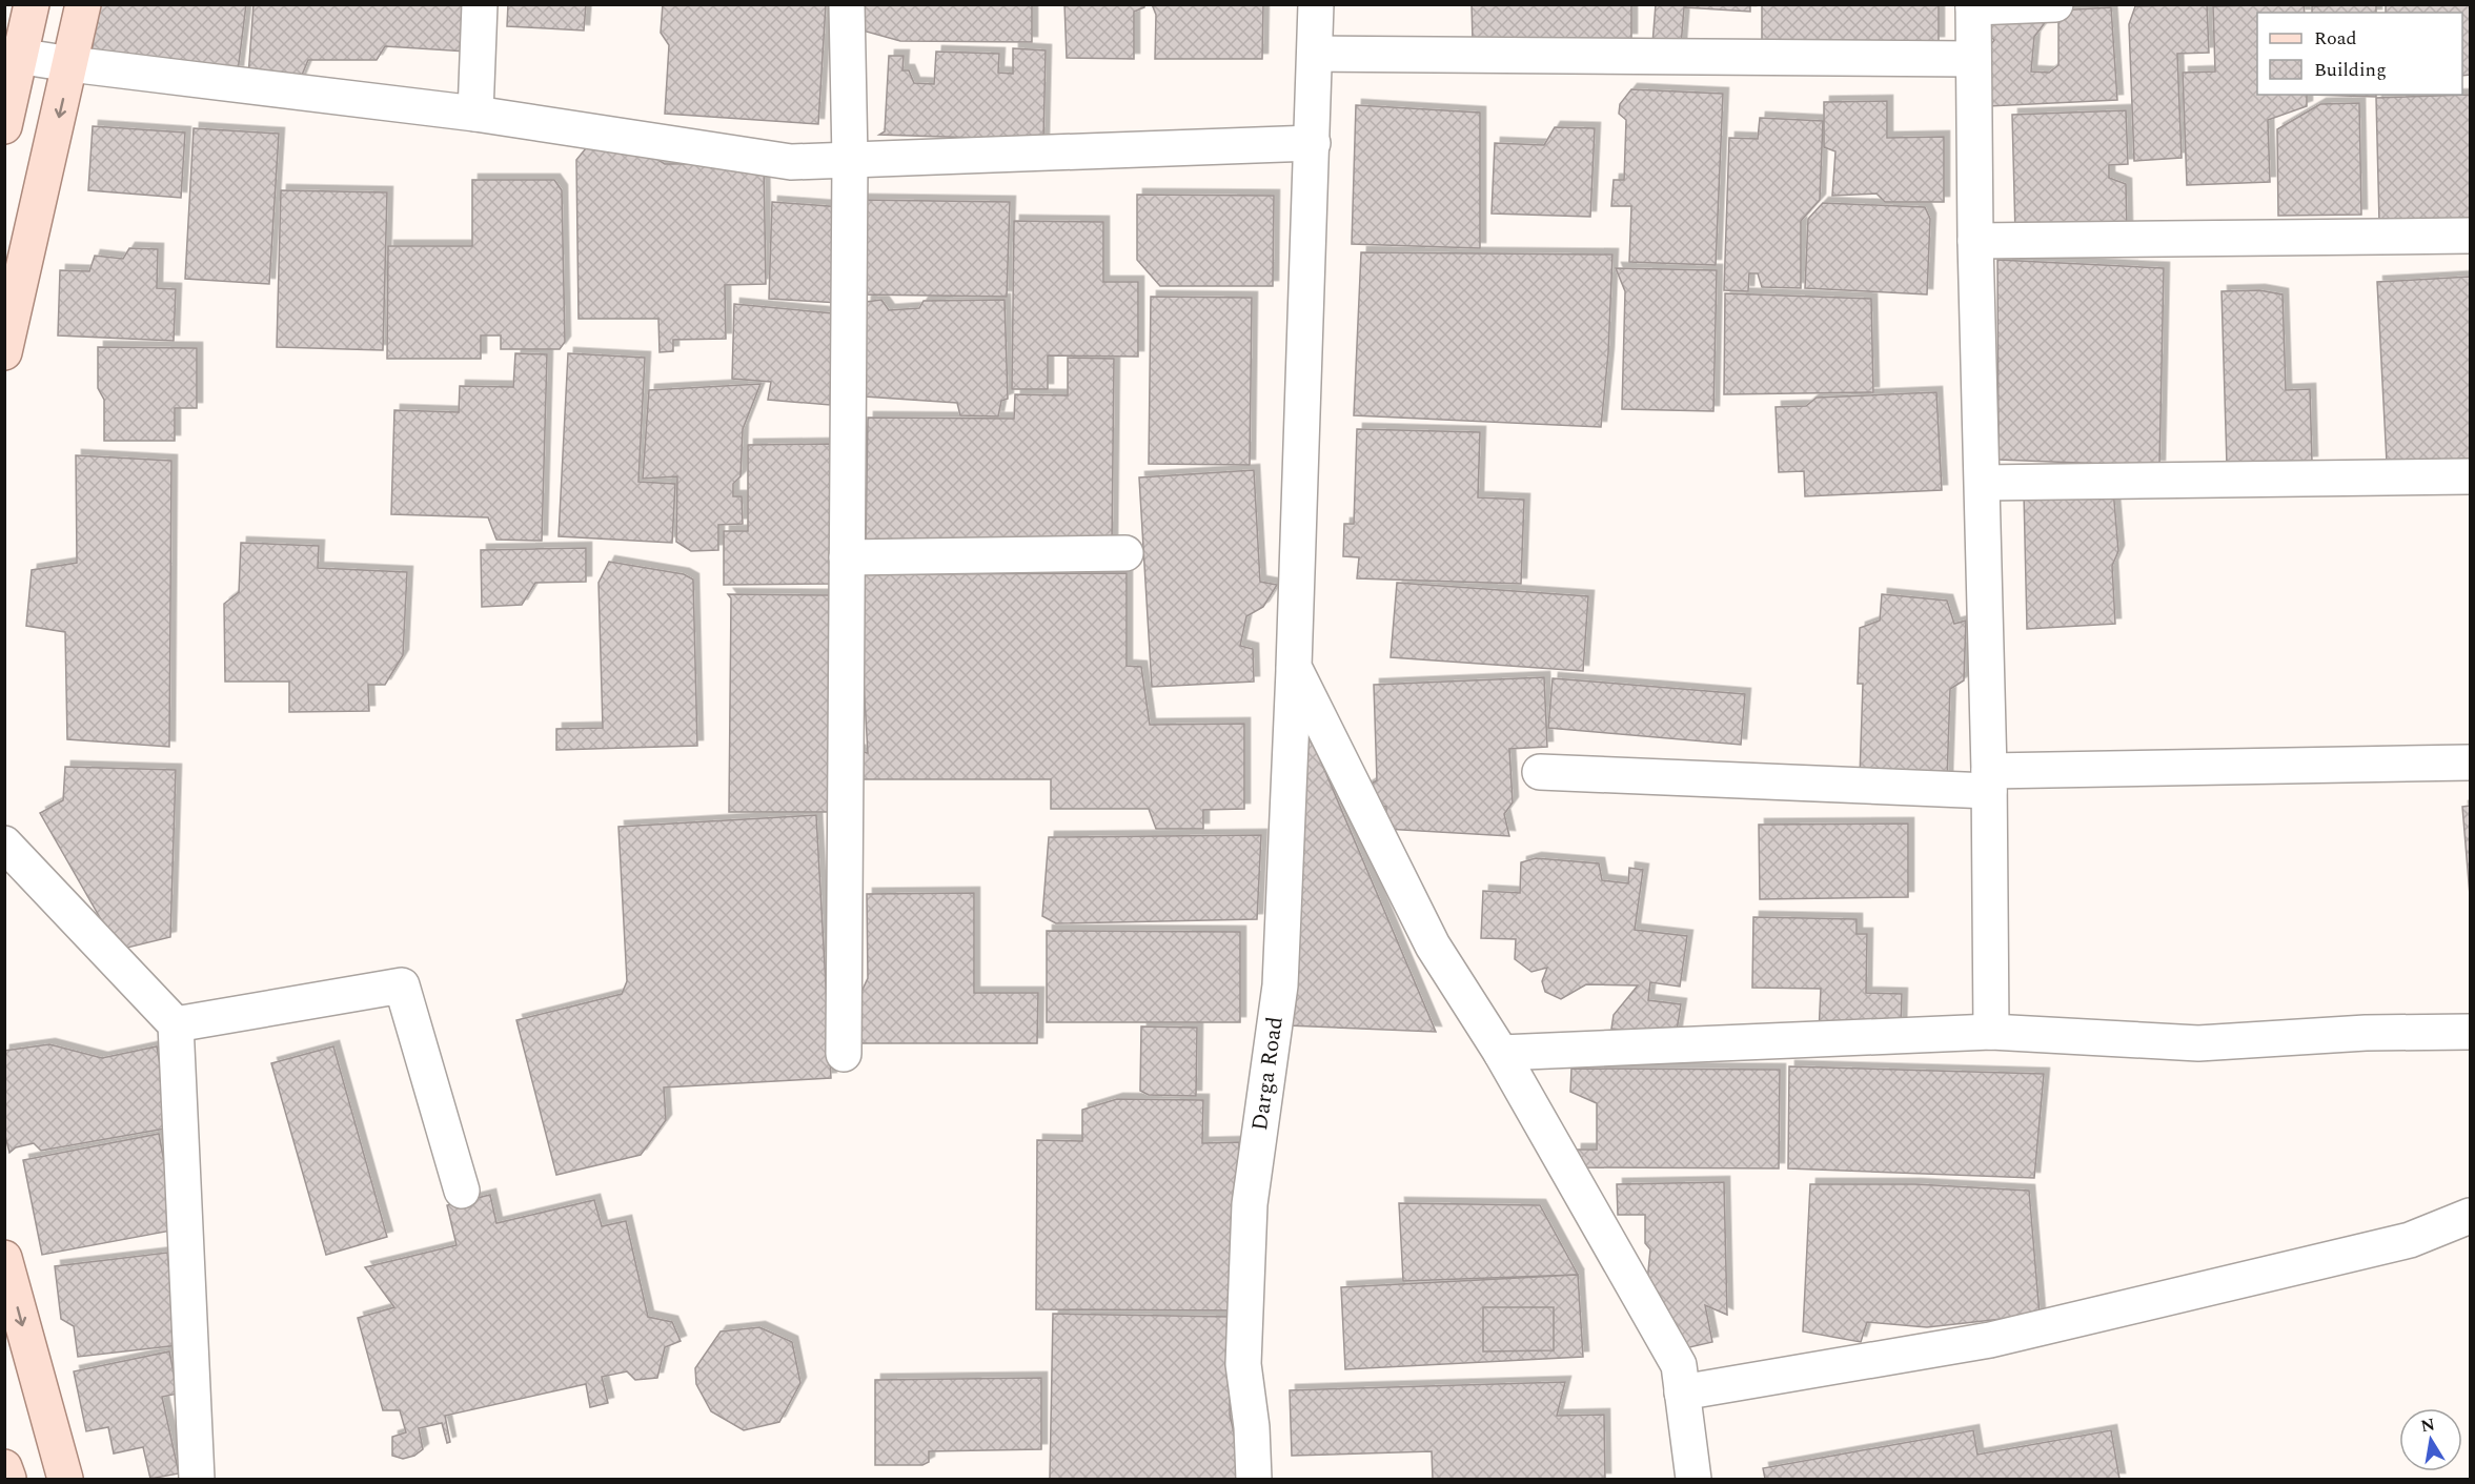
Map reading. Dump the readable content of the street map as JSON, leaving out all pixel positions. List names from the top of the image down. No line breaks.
{"streets":{"street":["Darga Road"]},"legend":["Road","Building"],"north":"top"}
